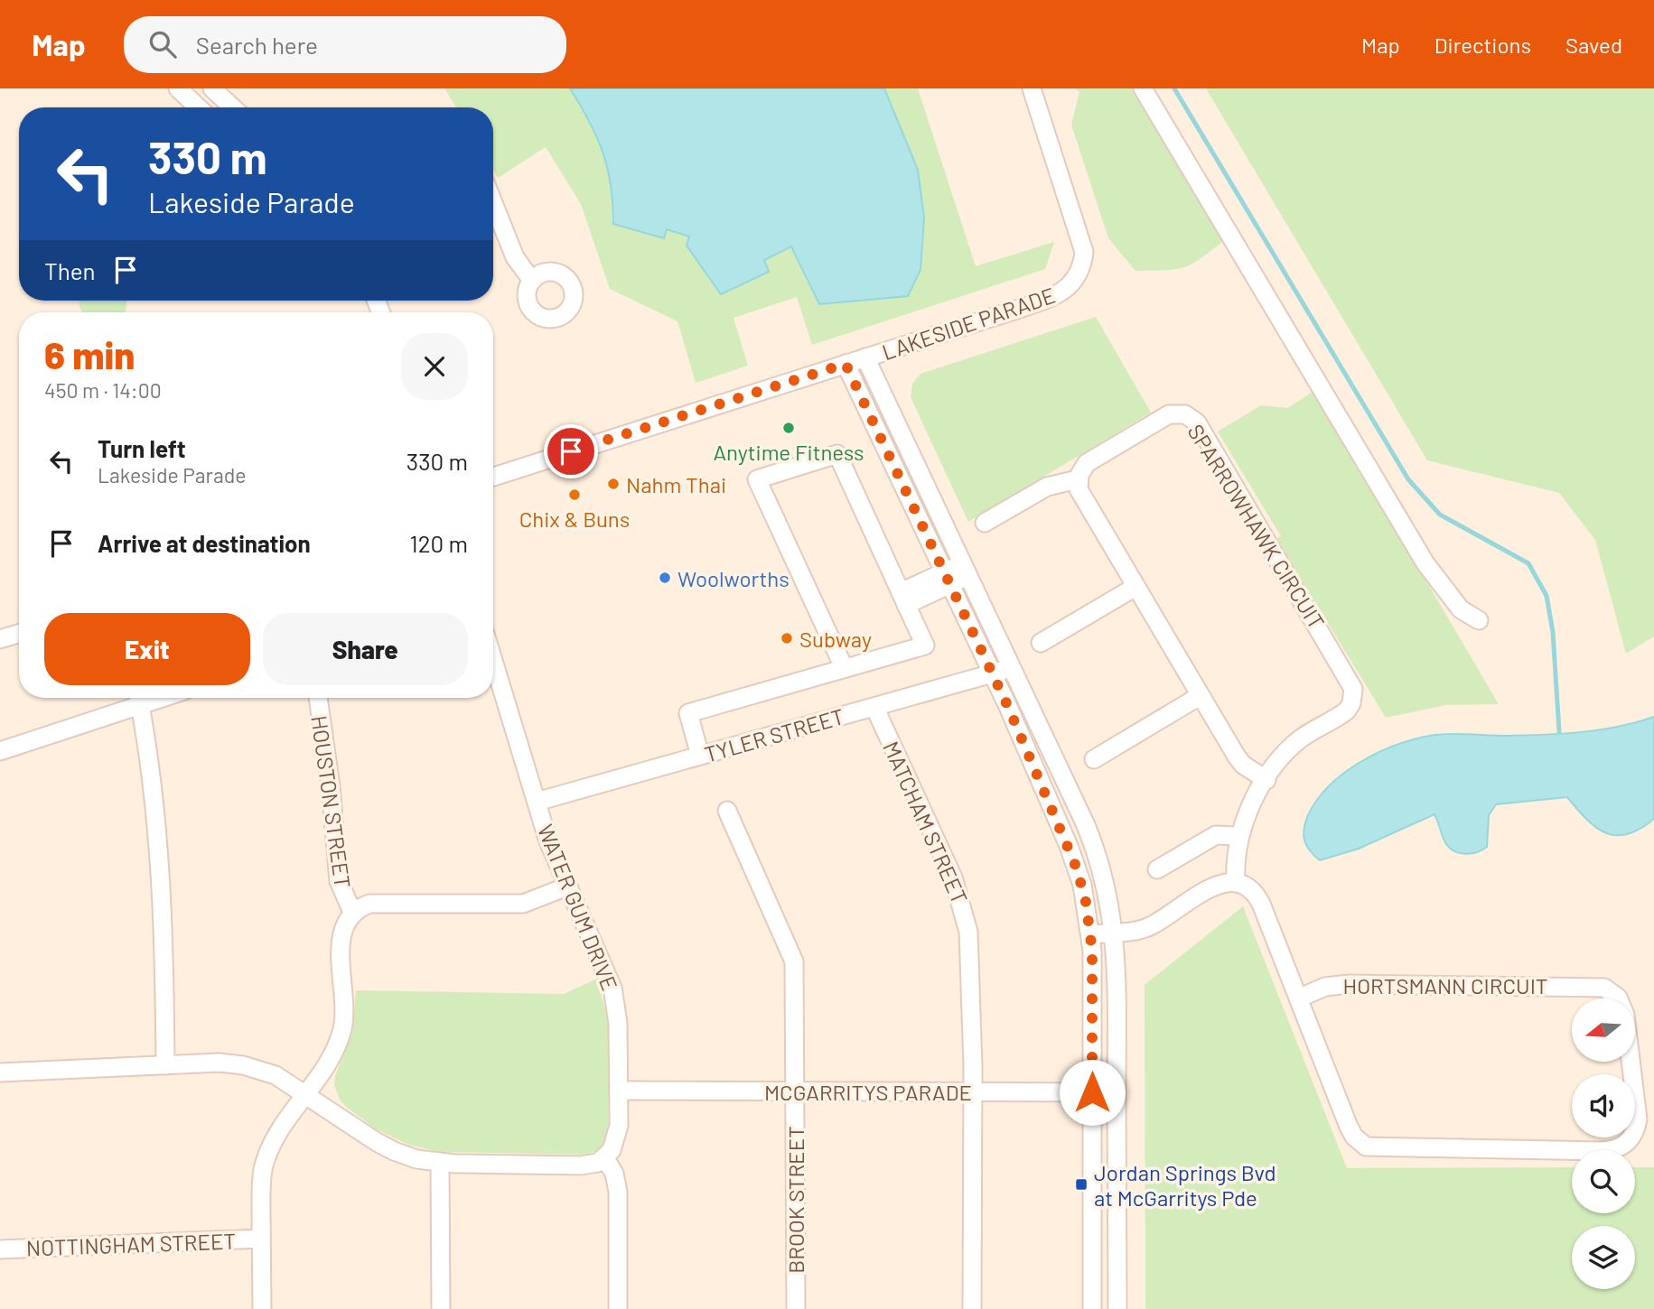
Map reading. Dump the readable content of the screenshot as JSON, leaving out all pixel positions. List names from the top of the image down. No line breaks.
{"streets":{"street":["LAKESIDE PARADE","SPARROWHAWK CIRCUIT","TYLER STREET","HOUSTON STREET","MATCHAM STREET","WATER GUM DRIVE","HORTSMANN CIRCUIT","MCGARRITYS PARADE","BROOK STREET","NOTTINGHAM STREET"]},"crossings":[["SPARROWHAWK CIRCUIT","HORTSMANN CIRCUIT"],["TYLER STREET","MATCHAM STREET"],["TYLER STREET","WATER GUM DRIVE"],["MATCHAM STREET","MCGARRITYS PARADE"],["WATER GUM DRIVE","MCGARRITYS PARADE"],["MCGARRITYS PARADE","BROOK STREET"]],"places":{"other":["Anytime Fitness","Nahm Thai","Chix & Buns","Woolworths","Subway"],"transit":["Jordan Springs Bvd at McGarritys Pde"]},"north":"left","page":{"header":"Map","search":"Search here","nav":["Map","Directions","Saved"],"turn":["330 m","Lakeside Parade"],"then":"Then","heading":["6 min","450 m · 14:00"],"list":[{"name":"Turn left","note":"Lakeside Parade","value":"330 m"},{"name":"Arrive at destination","value":"120 m"}],"buttons":["Exit","Share"]}}
